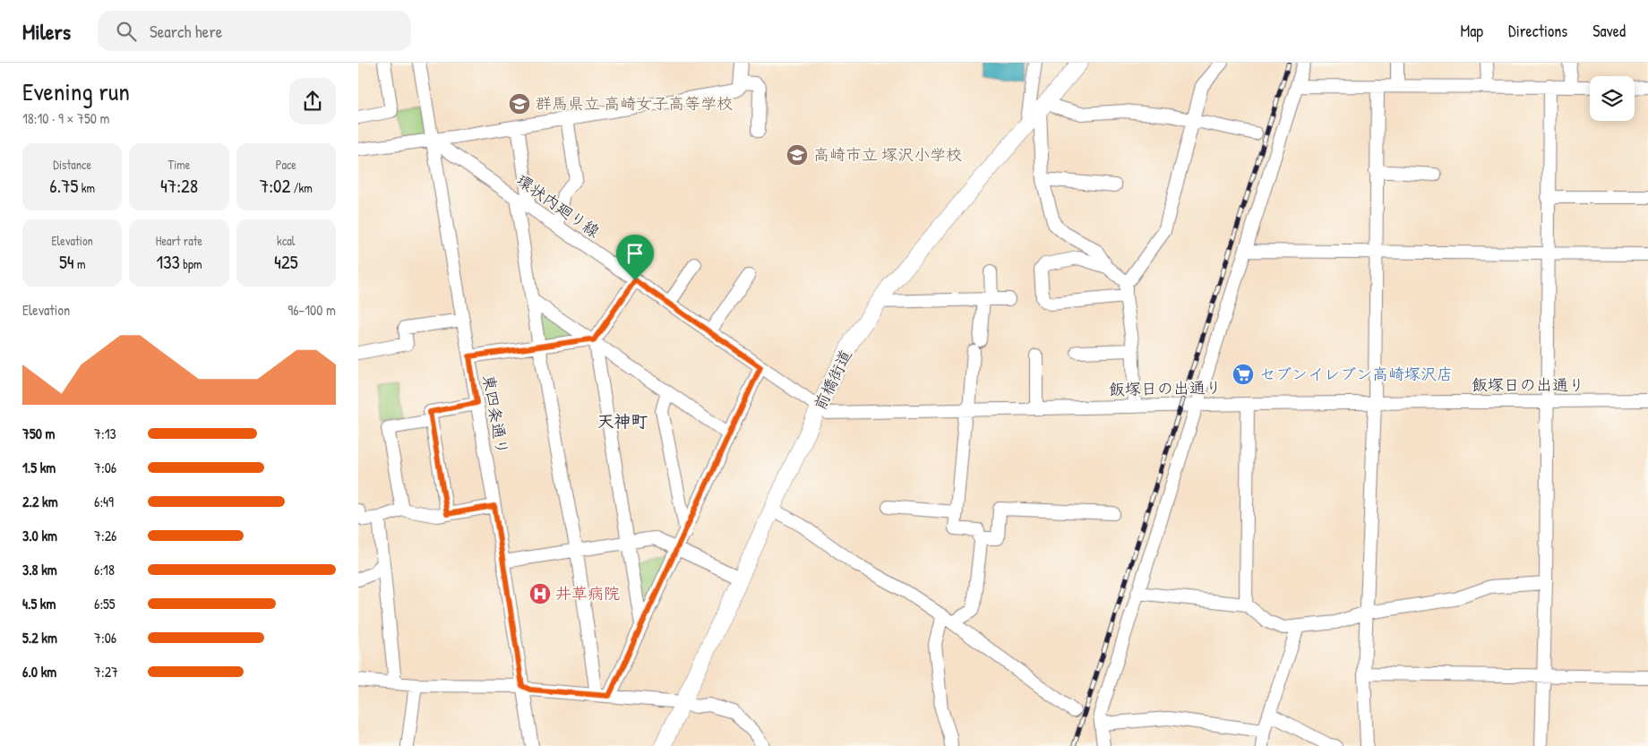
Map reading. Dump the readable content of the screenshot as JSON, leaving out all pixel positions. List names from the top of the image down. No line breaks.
{"streets":{"main road":["前橋街道"],"street":["環状内廻り線","飯塚日の出通り","東四条通り"]},"crossings":[["環状内廻り線","前橋街道"],["環状内廻り線","飯塚日の出通り"],["環状内廻り線","東四条通り"],["前橋街道","飯塚日の出通り"]],"districts":["天神町"],"places":{"school or university":["群馬県立 高崎女子高等学校","高崎市立 塚沢小学校"],"supermarket":["セブンイレブン高崎塚沢店"],"hospital":["井草病院"]},"page":{"header":"Milers","search":"Search here","nav":["Map","Directions","Saved"],"heading":["Evening run","18:10 · 9 × 750 m"],"stats":[["Distance","6.75 km"],["Time","47:28"],["Pace","7:02 /km"],["Elevation","54 m"],["Heart rate","133 bpm"],["kcal","425"]],"chart":["Elevation","96–100 m"],"list":[{"name":"750 m","note":"7:13"},{"name":"1.5 km","note":"7:06"},{"name":"2.2 km","note":"6:49"},{"name":"3.0 km","note":"7:26"},{"name":"3.8 km","note":"6:18"},{"name":"4.5 km","note":"6:55"},{"name":"5.2 km","note":"7:06"},{"name":"6.0 km","note":"7:27"}]}}
